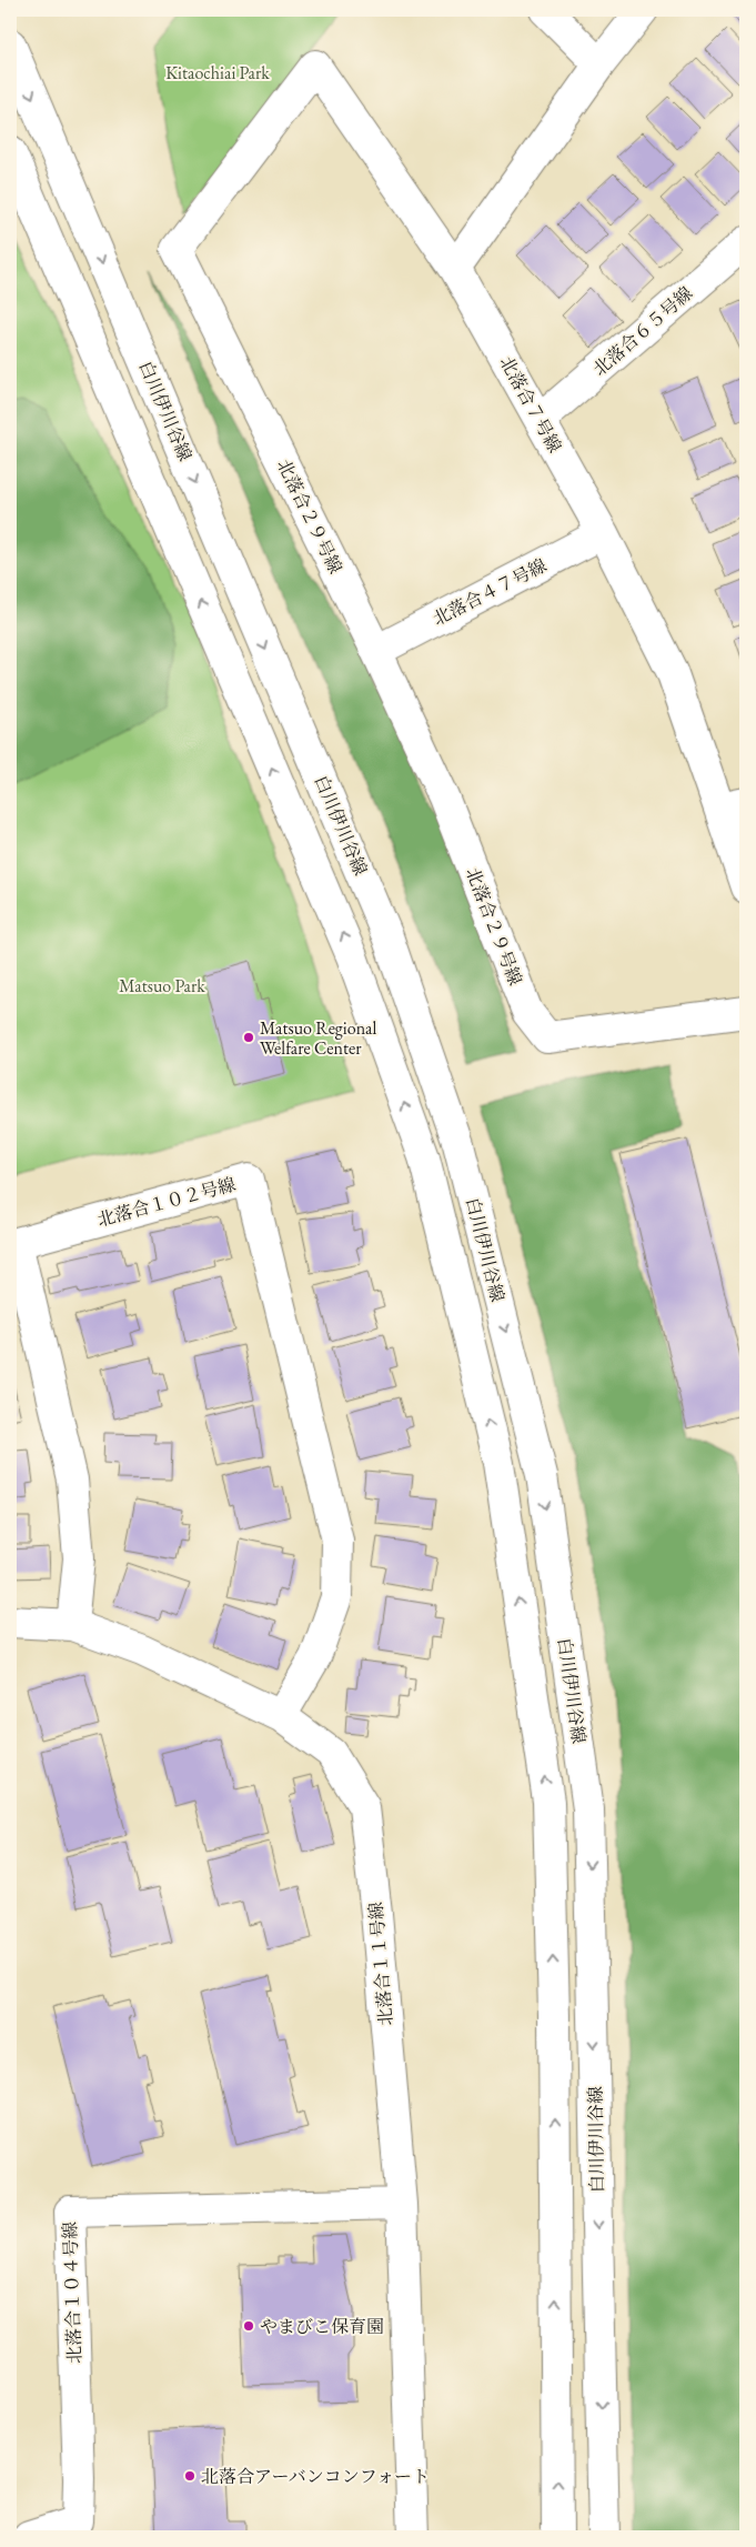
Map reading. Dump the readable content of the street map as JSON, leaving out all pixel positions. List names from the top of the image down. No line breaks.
{"streets":{"street":["北落合６５号線","北落合７号線","白川伊川谷線","北落合２９号線","北落合４７号線","北落合１０２号線","北落合１１号線","北落合１０４号線"]},"crossings":[["北落合６５号線","北落合７号線"],["北落合７号線","北落合２９号線"],["北落合７号線","北落合４７号線"],["北落合２９号線","北落合４７号線"],["北落合１０２号線","北落合１１号線"],["北落合１１号線","北落合１０４号線"]],"parks":["Kitaochiai Park","Matsuo Park"],"places":["Matsuo Regional Welfare Center","やまびこ保育園","北落合アーバンコンフォート"]}
